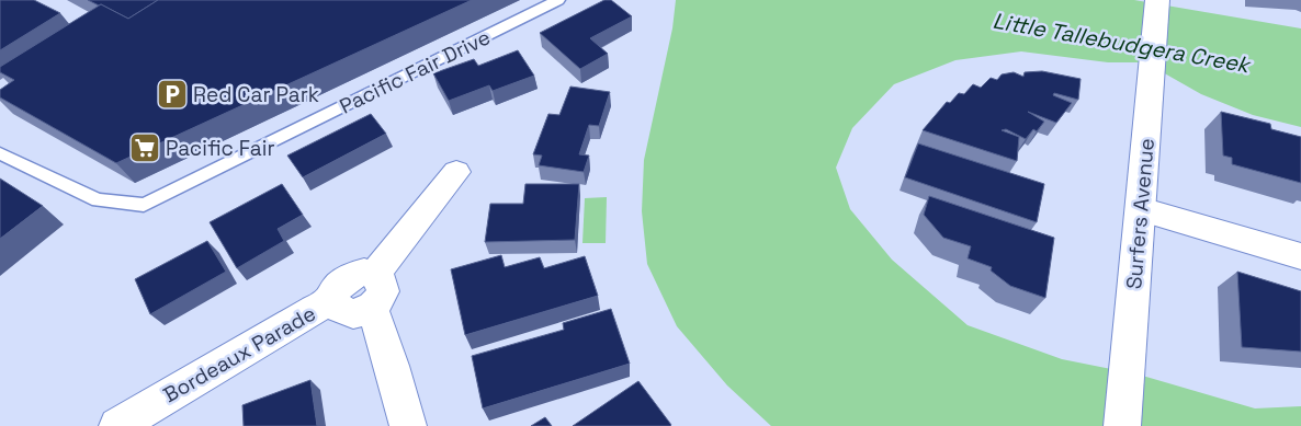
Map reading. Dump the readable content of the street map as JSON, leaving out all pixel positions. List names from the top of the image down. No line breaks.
{"streets":{"street":["Surfers Avenue","Bordeaux Parade"],"lane":["Pacific Fair Drive"]},"water":["Little Tallebudgera Creek"],"places":{"parking":["Red Car Park"],"supermarket":["Pacific Fair"]}}
